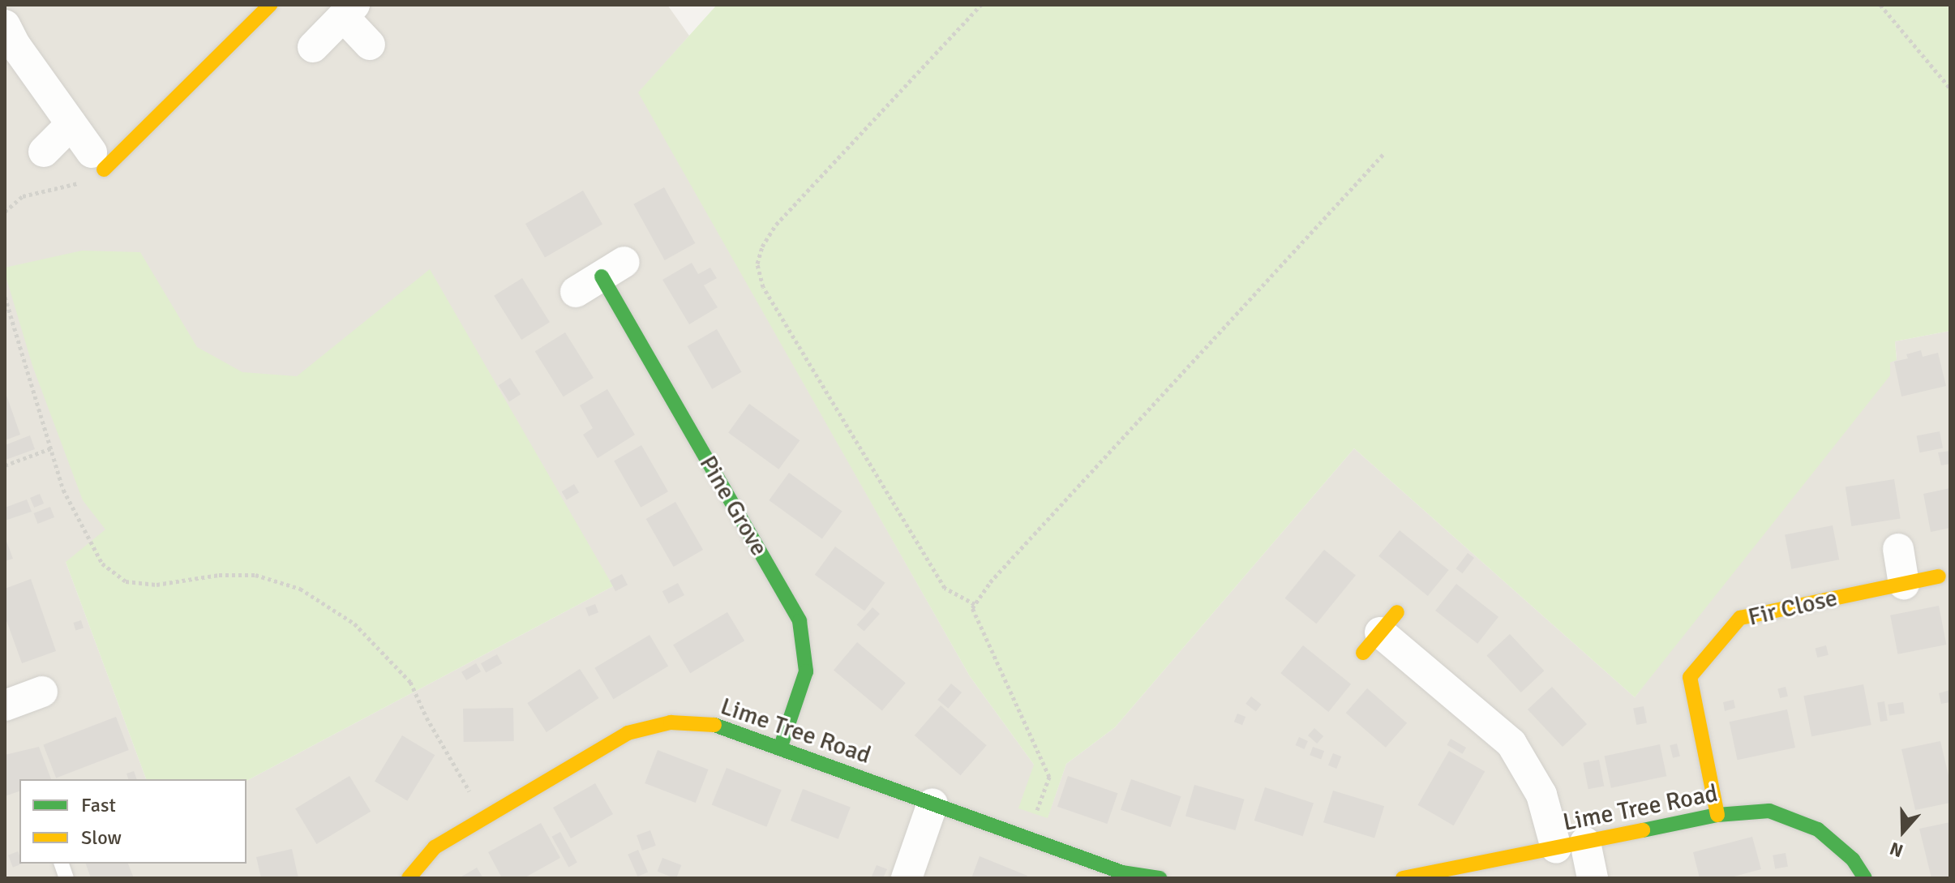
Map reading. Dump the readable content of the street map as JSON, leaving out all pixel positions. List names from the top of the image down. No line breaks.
{"streets":{"street":["Pine Grove","Fir Close","Lime Tree Road"]},"crossings":[["Pine Grove","Lime Tree Road"],["Fir Close","Lime Tree Road"]],"legend":["Fast","Slow"],"north":"bottom"}
